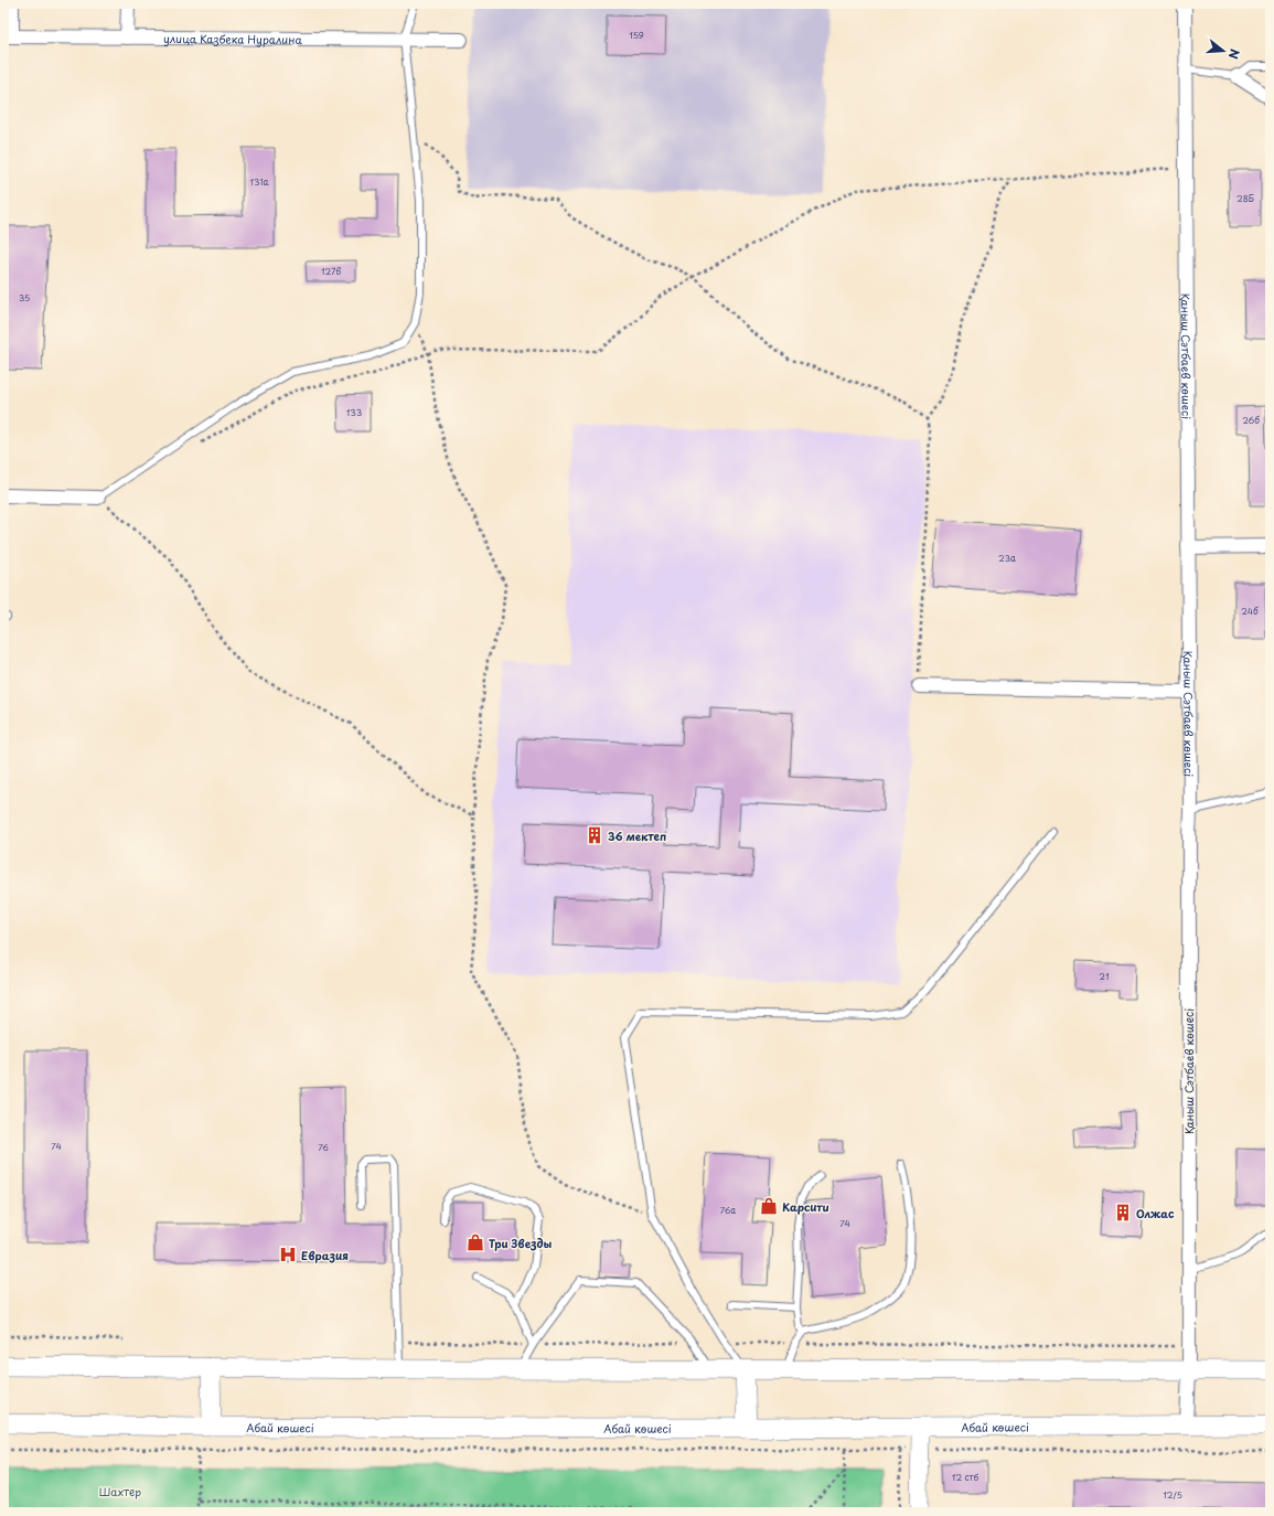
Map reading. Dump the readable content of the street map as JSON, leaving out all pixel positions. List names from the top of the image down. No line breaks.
{"streets":{"main road":["Абай көшесі"],"street":["улица Казбека Нуралина","Қаныш Сәтбаев көшесі"]},"crossings":[["Қаныш Сәтбаев көшесі","Абай көшесі"]],"parks":["Шахтер"],"places":{"building":["36 мектеп","Олжас"],"shop":["Карсити","Три Звезды"],"hospital":["Евразия"]},"house_numbers":["159","131а","28Б","127в","35","133","26б","23а","24б","21","74","76","76а","74","12 стб","12/5"],"north":"right"}
